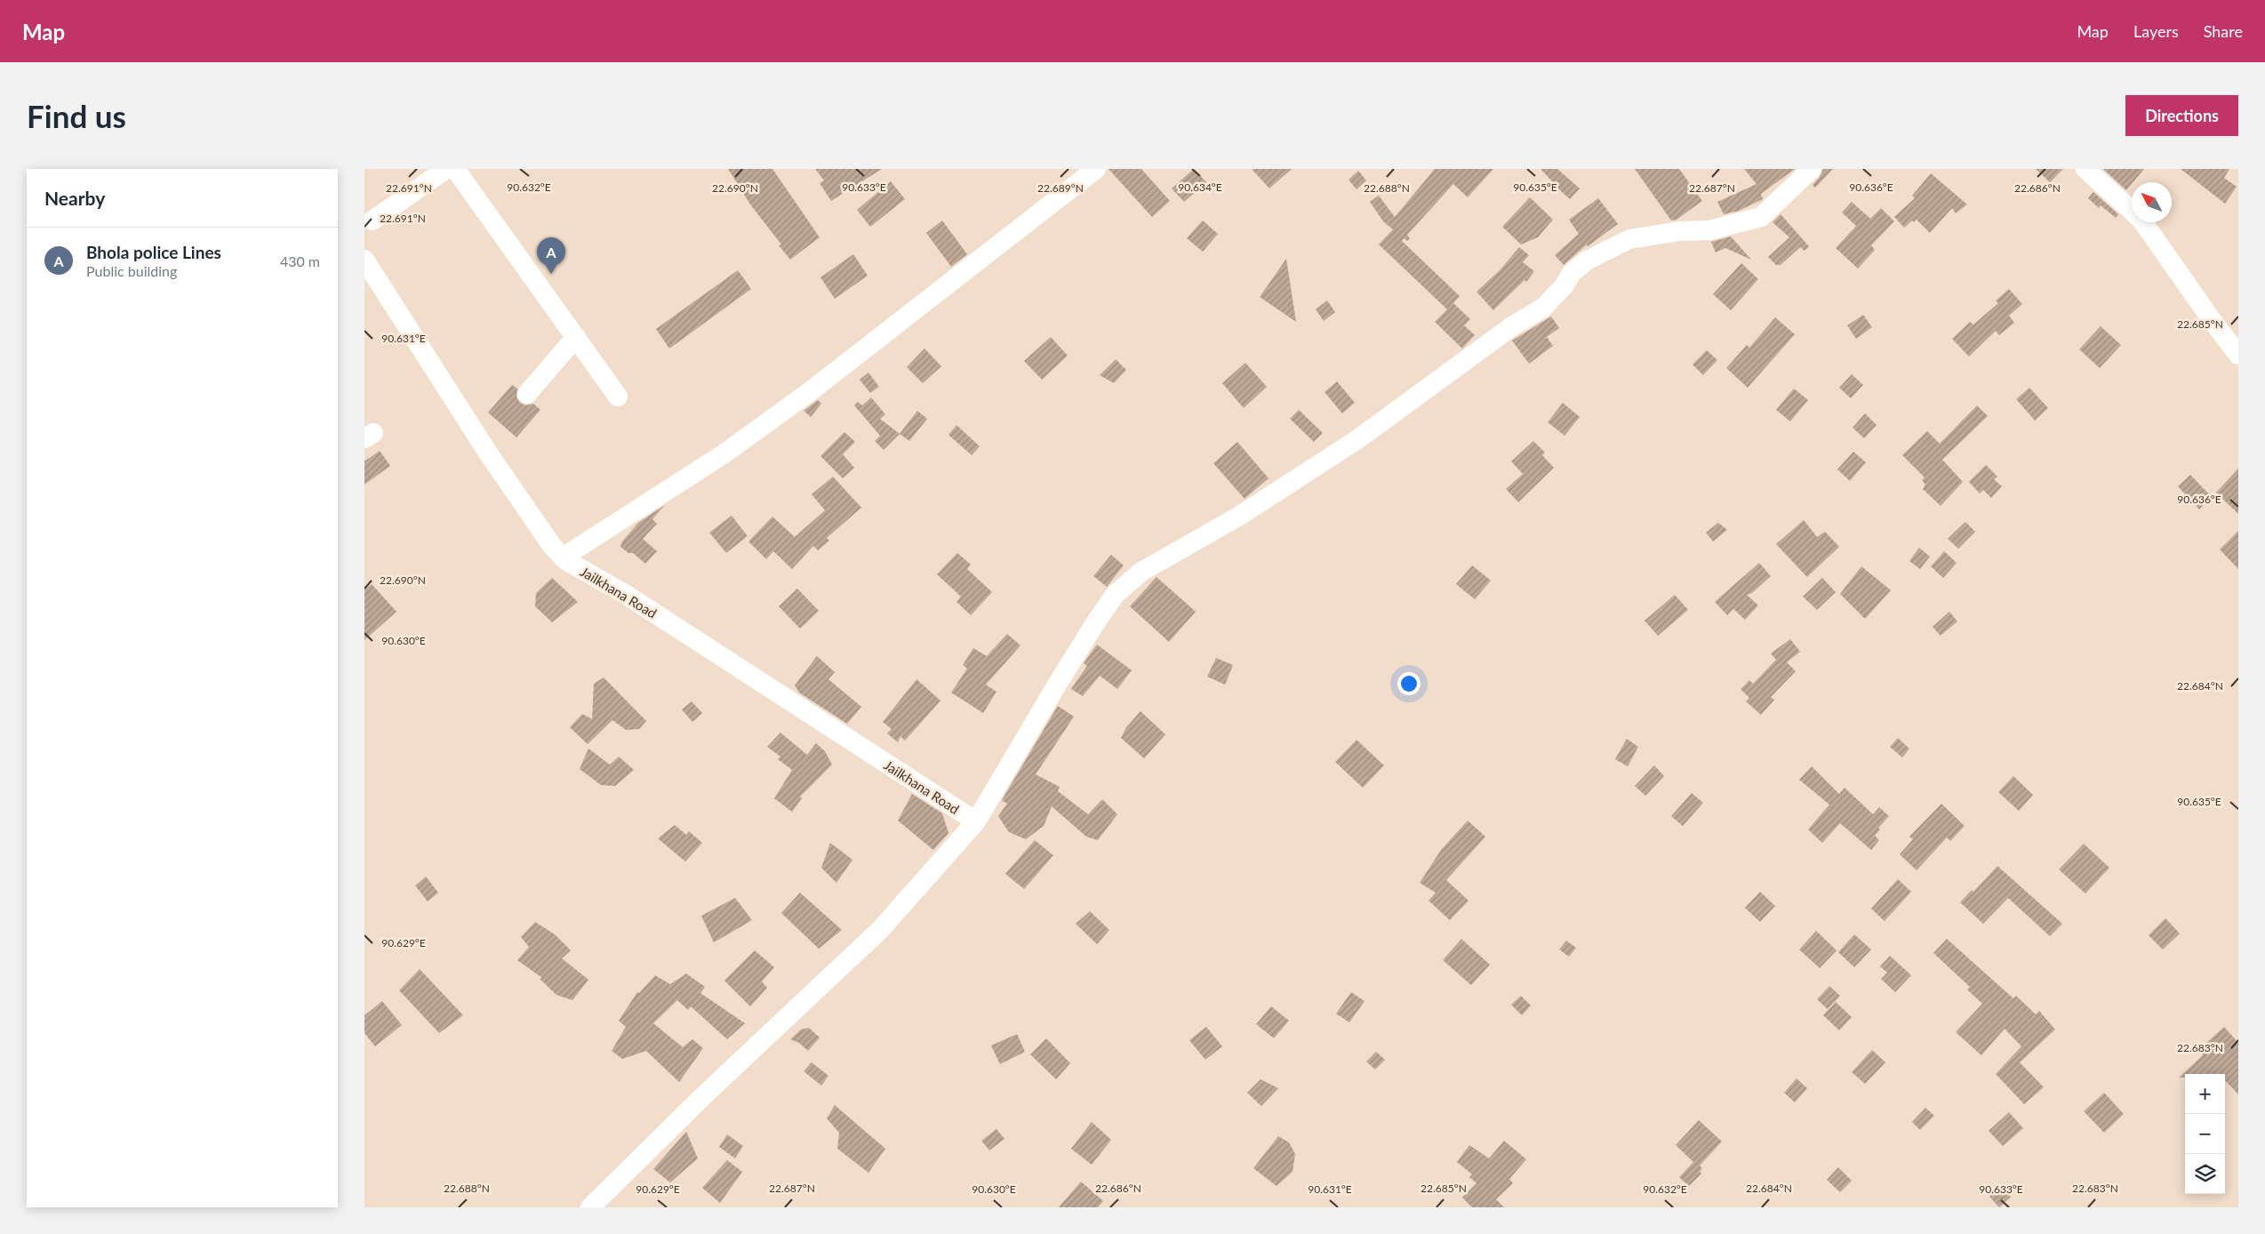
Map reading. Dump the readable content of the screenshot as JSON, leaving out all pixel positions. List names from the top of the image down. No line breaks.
{"streets":{"street":["Jailkhana Road"]},"north":"top left","page":{"header":"Map","nav":["Map","Layers","Share"],"buttons":"Directions","title":"Find us","heading":"Nearby","list":[{"mark":"A","name":"Bhola police Lines","note":"Public building","value":"430 m"}],"pins":"A","map_buttons":["+","−"]},"coordinates":["90.632°E","90.633°E","90.634°E","90.635°E","90.636°E","22.691°N","22.690°N","22.689°N","22.688°N","22.687°N","22.686°N","22.685°N","90.631°E","90.630°E","22.684°N","90.629°E","22.683°N"]}
